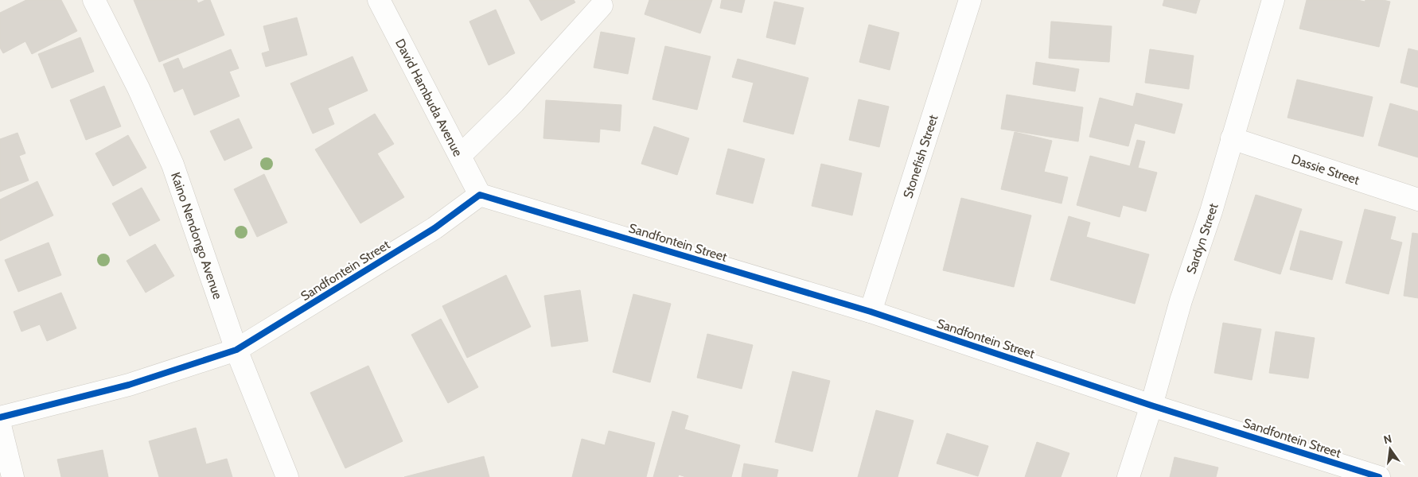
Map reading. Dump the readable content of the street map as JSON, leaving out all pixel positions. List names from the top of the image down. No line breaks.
{"streets":{"street":["David Hambuda Avenue","Stonefish Street","Dassie Street","Kaino Nendongo Avenue","Sardyn Street","Sandfontein Street"]},"crossings":[["David Hambuda Avenue","Sandfontein Street"],["Stonefish Street","Sandfontein Street"],["Dassie Street","Sardyn Street"],["Kaino Nendongo Avenue","Sandfontein Street"],["Sardyn Street","Sandfontein Street"]],"north":"top"}
